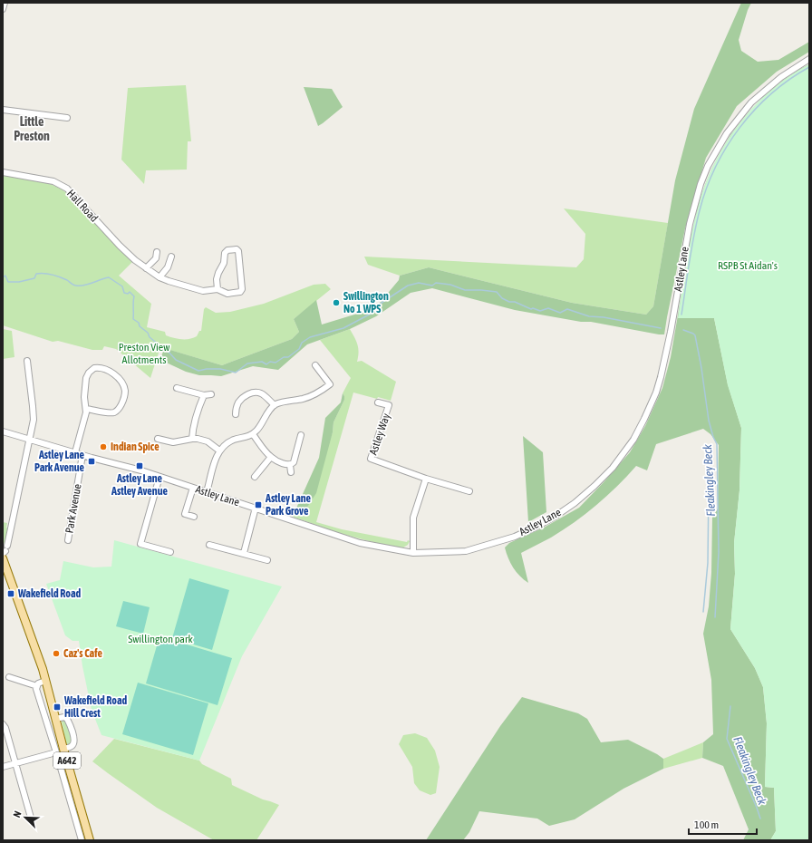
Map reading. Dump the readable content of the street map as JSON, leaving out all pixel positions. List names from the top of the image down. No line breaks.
{"streets":{"main road":["A642"],"street":["Hall Road","Astley Lane","Astley Way","Park Avenue"]},"crossings":[["Astley Lane","Park Avenue"]],"districts":["Little Preston"],"water":["Fleakingley Beck"],"parks":["RSPB St Aidan's","Preston View Allotments","Swillington park"],"places":{"other":["Swillington No 1 WPS","Indian Spice","Caz's Cafe"],"transit":["Astley Lane Park Avenue","Astley Lane Astley Avenue","Astley Lane Park Grove","Wakefield Road","Wakefield Road Hill Crest"]},"scale_bar":"100 m","north":"top left"}
